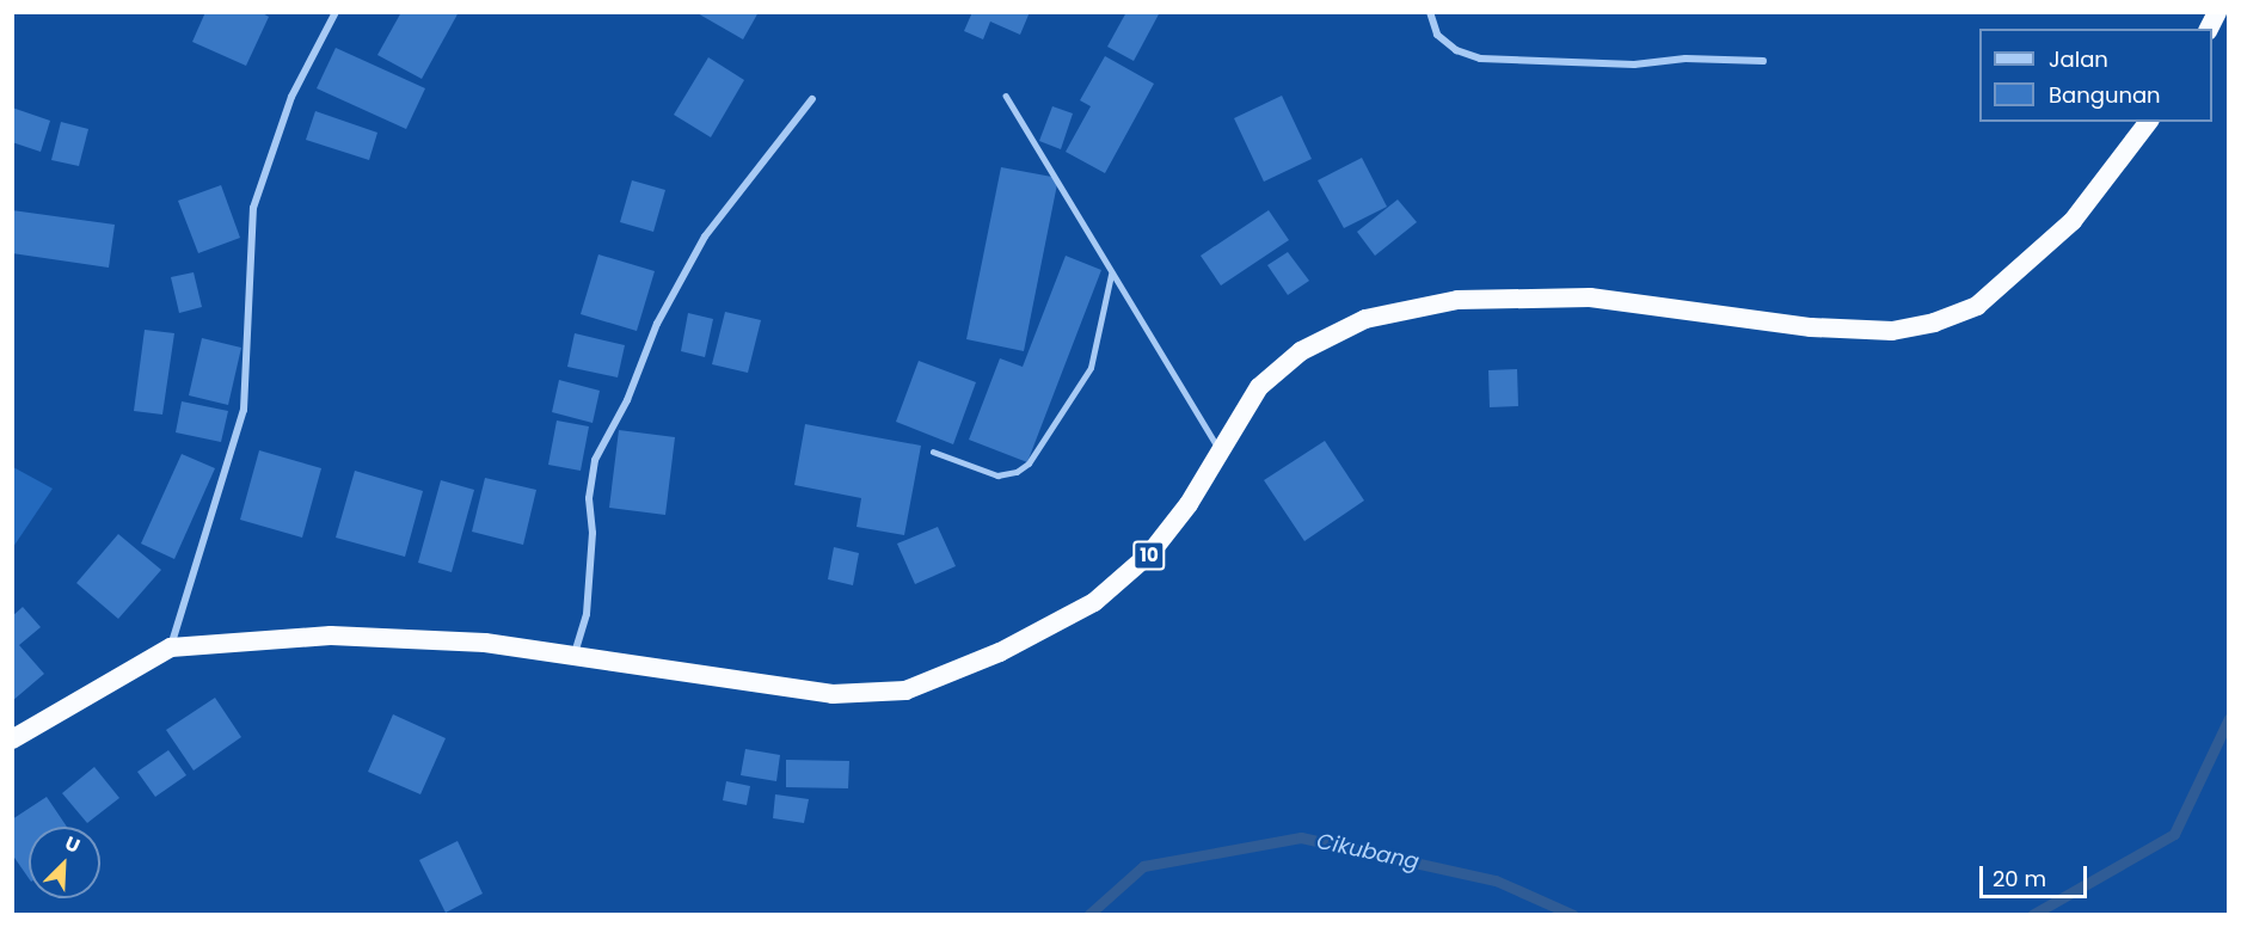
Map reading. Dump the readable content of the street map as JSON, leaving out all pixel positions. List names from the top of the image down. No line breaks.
{"streets":{"highway":["10"]},"water":["Cikubang"],"legend":["Jalan","Bangunan"],"scale_bar":"20 m","north":"top right"}
